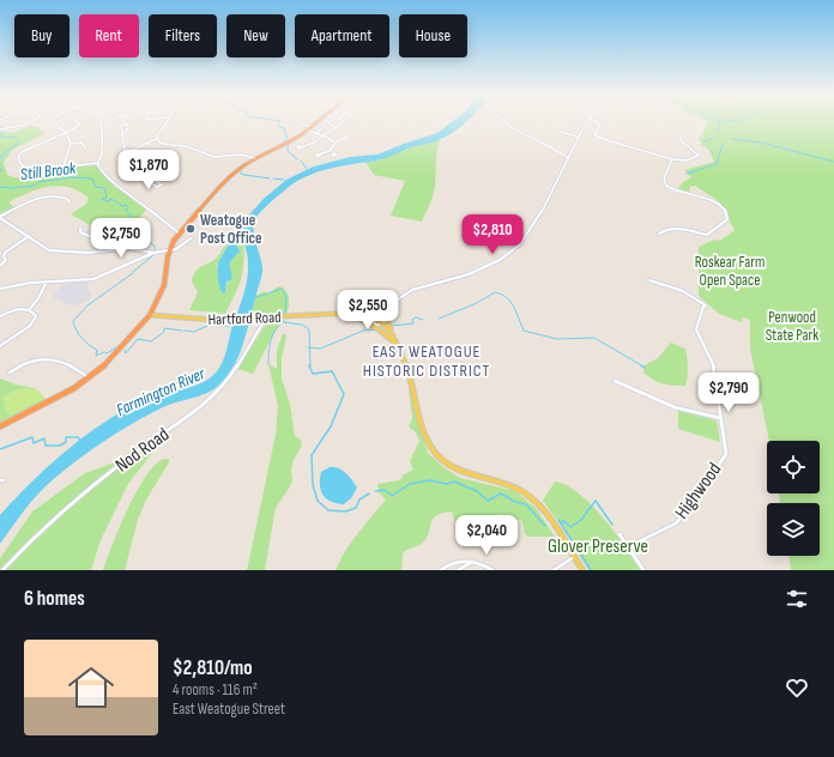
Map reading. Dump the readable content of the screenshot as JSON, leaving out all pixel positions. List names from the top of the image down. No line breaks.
{"streets":{"main road":["Hartford Road"],"street":["Nod Road","Highwood"]},"crossings":[["Hartford Road","Nod Road"]],"districts":["EAST WEATOGUE HISTORIC DISTRICT"],"water":["Still Brook","Farmington River"],"parks":["Roskear Farm Open Space","Penwood State Park","Glover Preserve"],"places":["Weatogue Post Office"],"page":{"chip":["Buy","Rent","Filters","New","Apartment","House"],"price":["$1,870","$2,810","$2,750","$2,550","$2,790","$2,040"],"heading":"6 homes","list":[{"name":"$2,810/mo","note":"4 rooms · 116 m² · East Weatogue Street"}]}}
